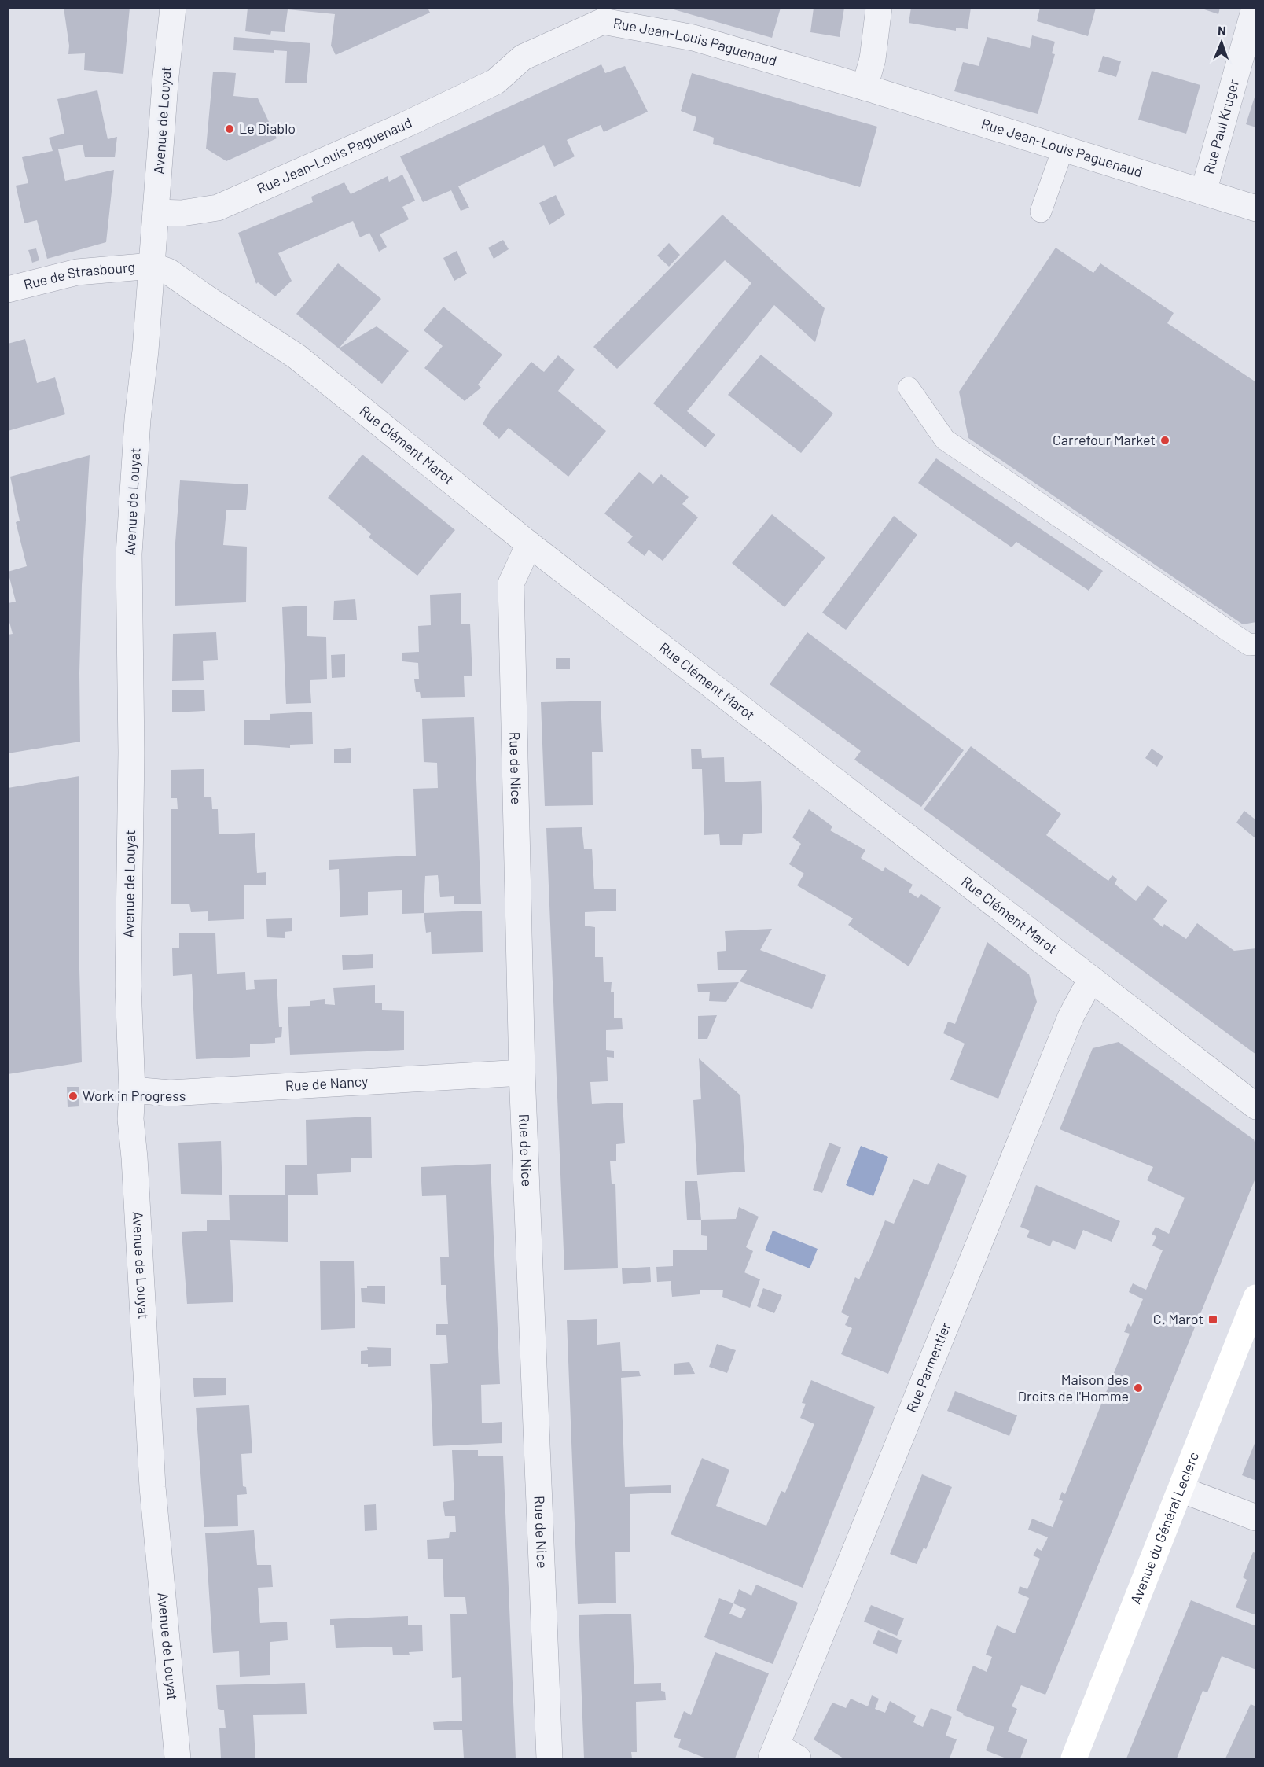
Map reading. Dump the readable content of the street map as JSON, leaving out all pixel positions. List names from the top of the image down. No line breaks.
{"streets":{"main road":["Avenue du Général Leclerc"],"street":["Rue Jean-Louis Paguenaud","Avenue de Louyat","Rue Paul Kruger","Rue de Strasbourg","Rue Clément Marot","Rue de Nice","Rue de Nancy","Rue Parmentier"]},"crossings":[["Rue Jean-Louis Paguenaud","Avenue de Louyat"],["Rue Jean-Louis Paguenaud","Rue Paul Kruger"],["Avenue de Louyat","Rue de Strasbourg"],["Avenue de Louyat","Rue Clément Marot"],["Avenue de Louyat","Rue de Nancy"],["Rue de Strasbourg","Rue Clément Marot"],["Rue Clément Marot","Rue de Nice"],["Rue Clément Marot","Rue Parmentier"],["Rue de Nice","Rue de Nancy"]],"places":{"other":["Le Diablo","Carrefour Market","Work in Progress","Maison des Droits de l'Homme"],"transit":["C. Marot"]},"north":"top"}
